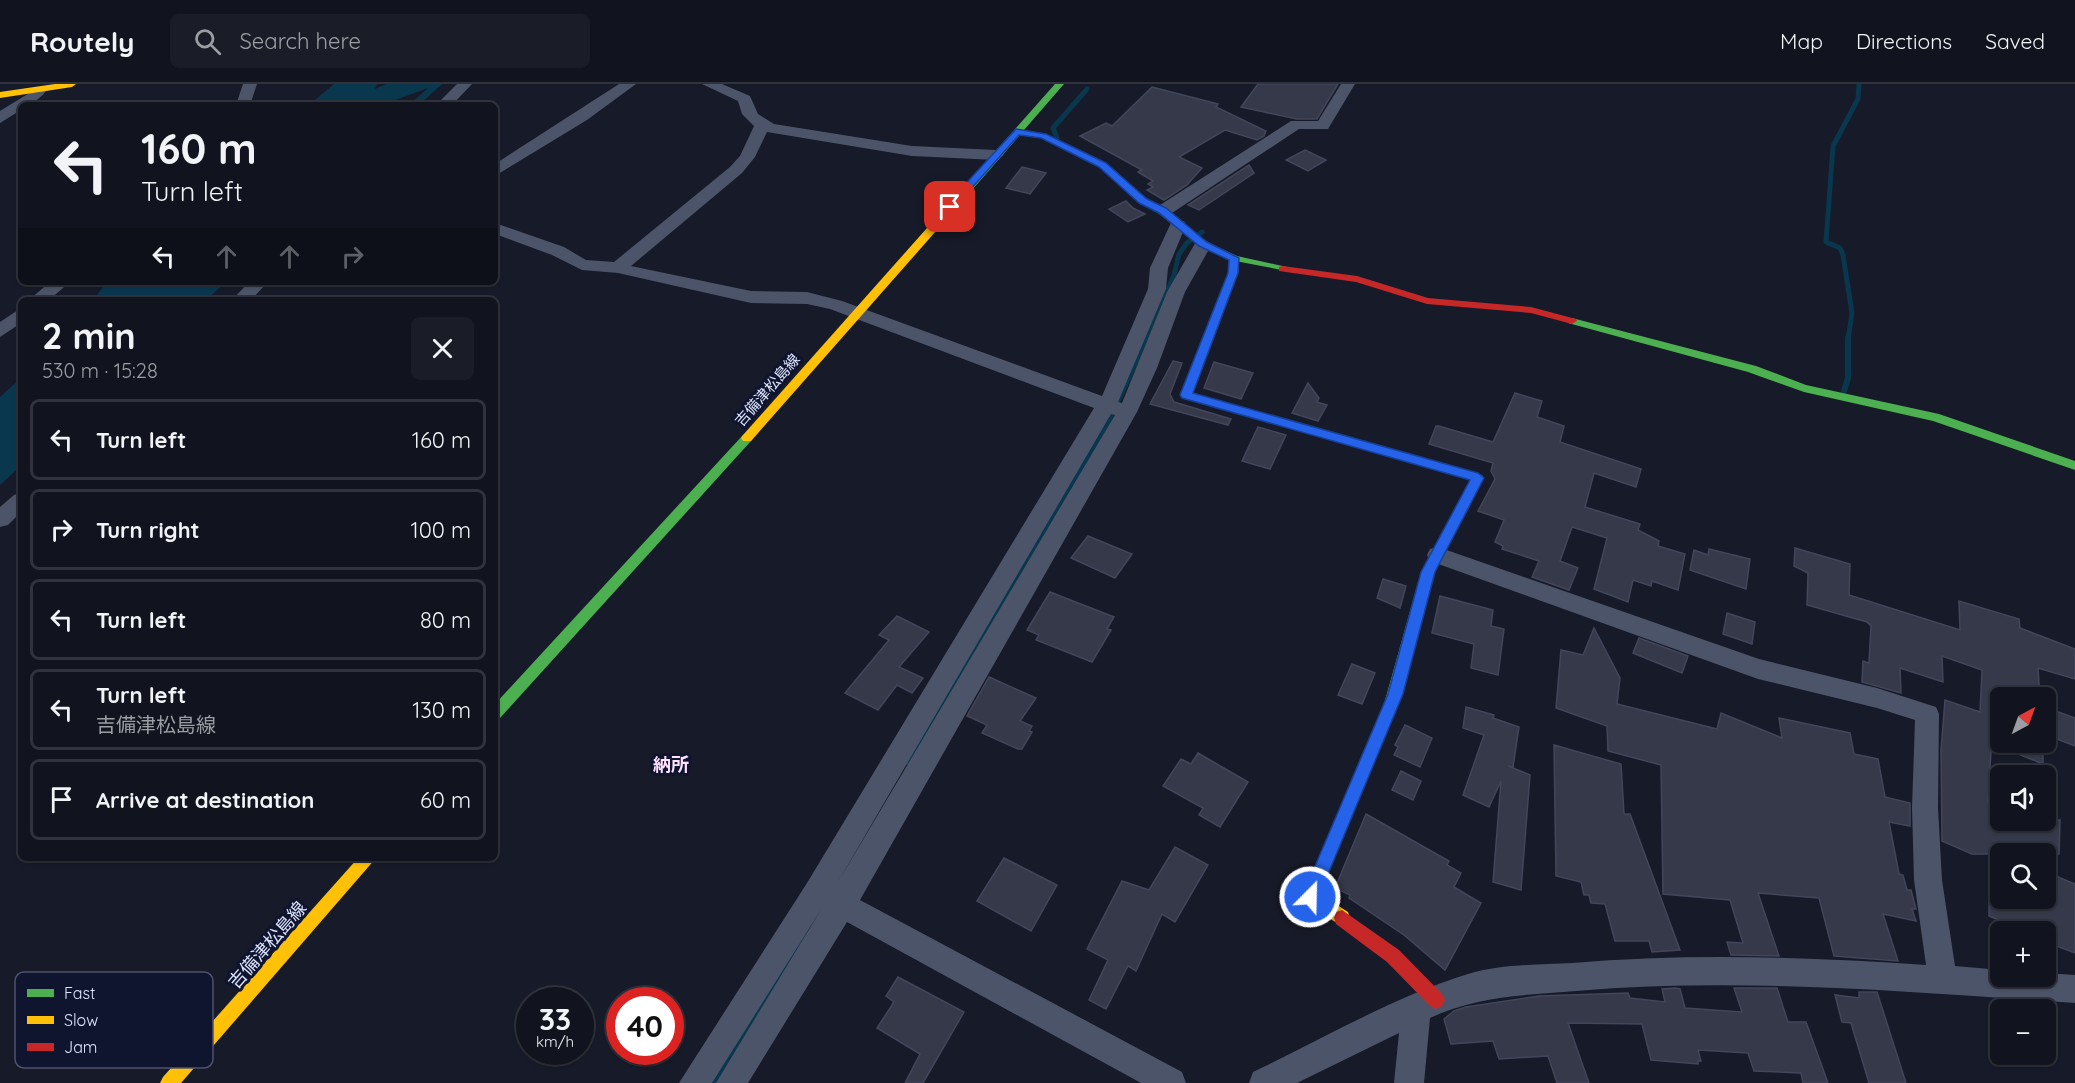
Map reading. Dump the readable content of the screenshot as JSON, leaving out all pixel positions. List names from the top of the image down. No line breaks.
{"streets":{"street":["吉備津松島線"]},"districts":["納所"],"legend":["Fast","Slow","Jam"],"north":"top right","page":{"header":"Routely","search":"Search here","nav":["Map","Directions","Saved"],"turn":["160 m","Turn left"],"heading":["2 min","530 m · 15:28"],"list":[{"name":"Turn left","value":"160 m"},{"name":"Turn right","value":"100 m"},{"name":"Turn left","value":"80 m"},{"name":"Turn left","note":"吉備津松島線","value":"130 m"},{"name":"Arrive at destination","value":"60 m"}],"map_buttons":["+","−"],"speed":"33 km/h","limit":"40"}}
